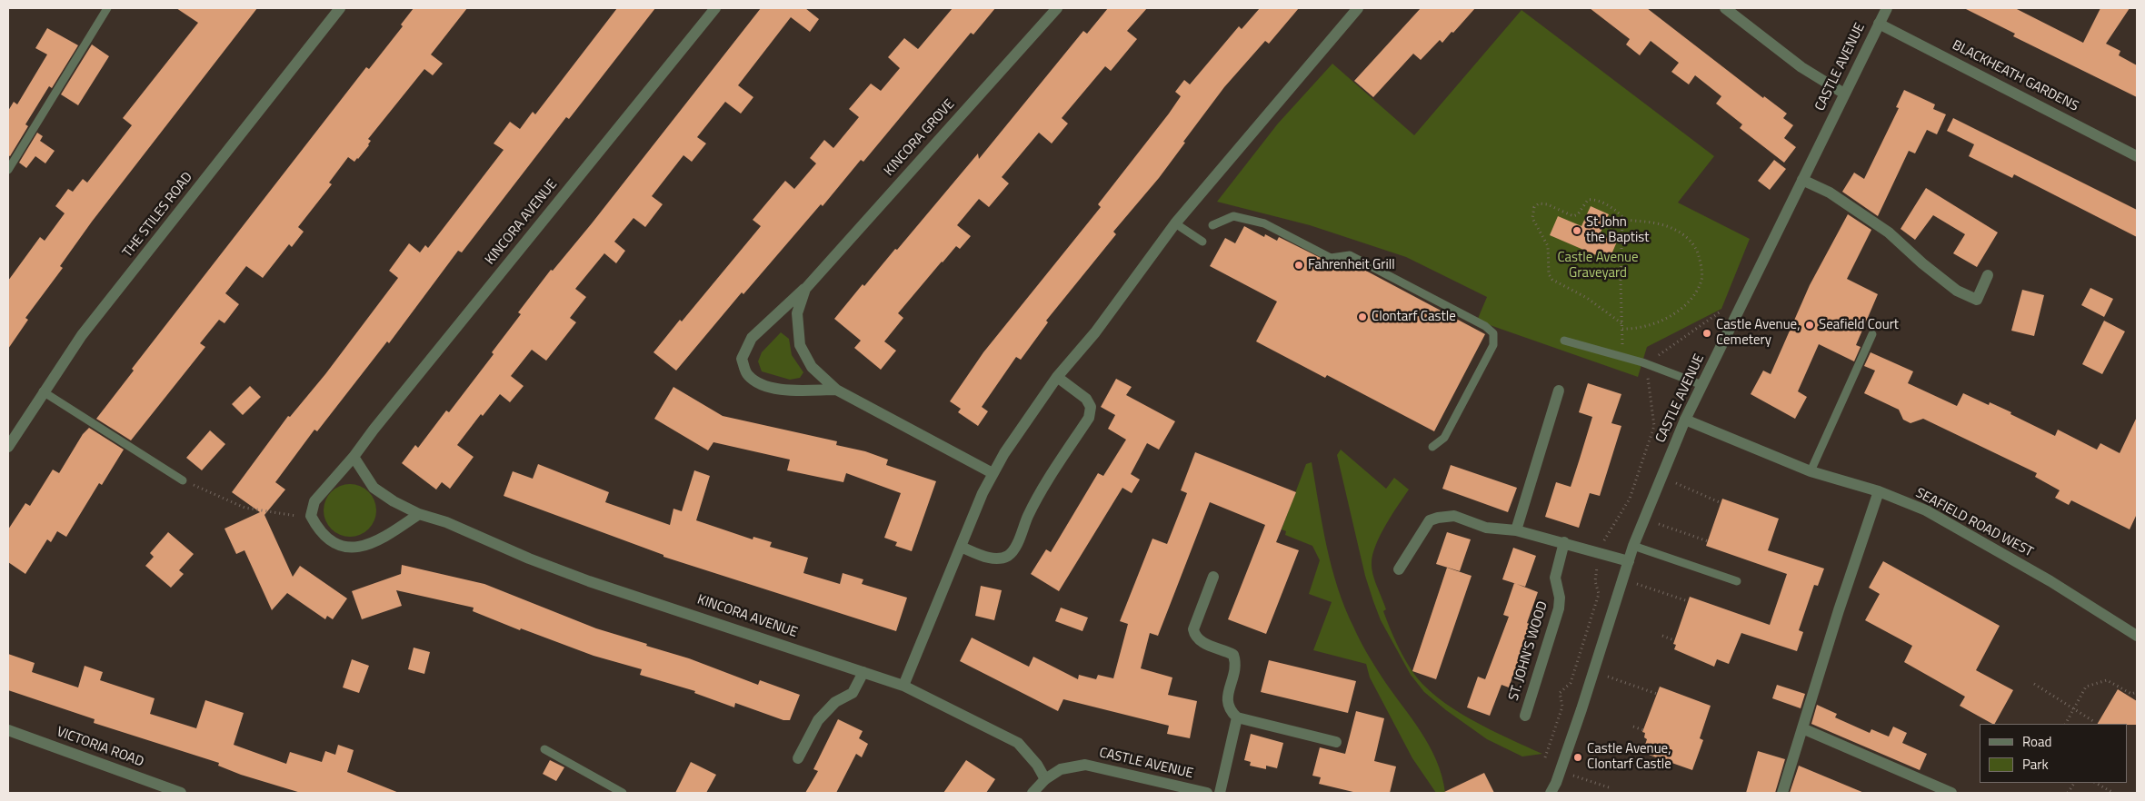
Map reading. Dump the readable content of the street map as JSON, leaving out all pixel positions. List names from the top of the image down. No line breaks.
{"streets":{"street":["CASTLE AVENUE","BLACKHEATH GARDENS","KINCORA GROVE","THE STILES ROAD","KINCORA AVENUE","SEAFIELD ROAD WEST","ST. JOHN'S WOOD","VICTORIA ROAD"]},"crossings":[["CASTLE AVENUE","BLACKHEATH GARDENS"],["CASTLE AVENUE","KINCORA AVENUE"],["CASTLE AVENUE","SEAFIELD ROAD WEST"]],"parks":["Castle Avenue Graveyard"],"places":["St John the Baptist","Fahrenheit Grill","Clontarf Castle","Seafield Court","Castle Avenue, Cemetery","Castle Avenue, Clontarf Castle"],"legend":["Road","Park"]}
